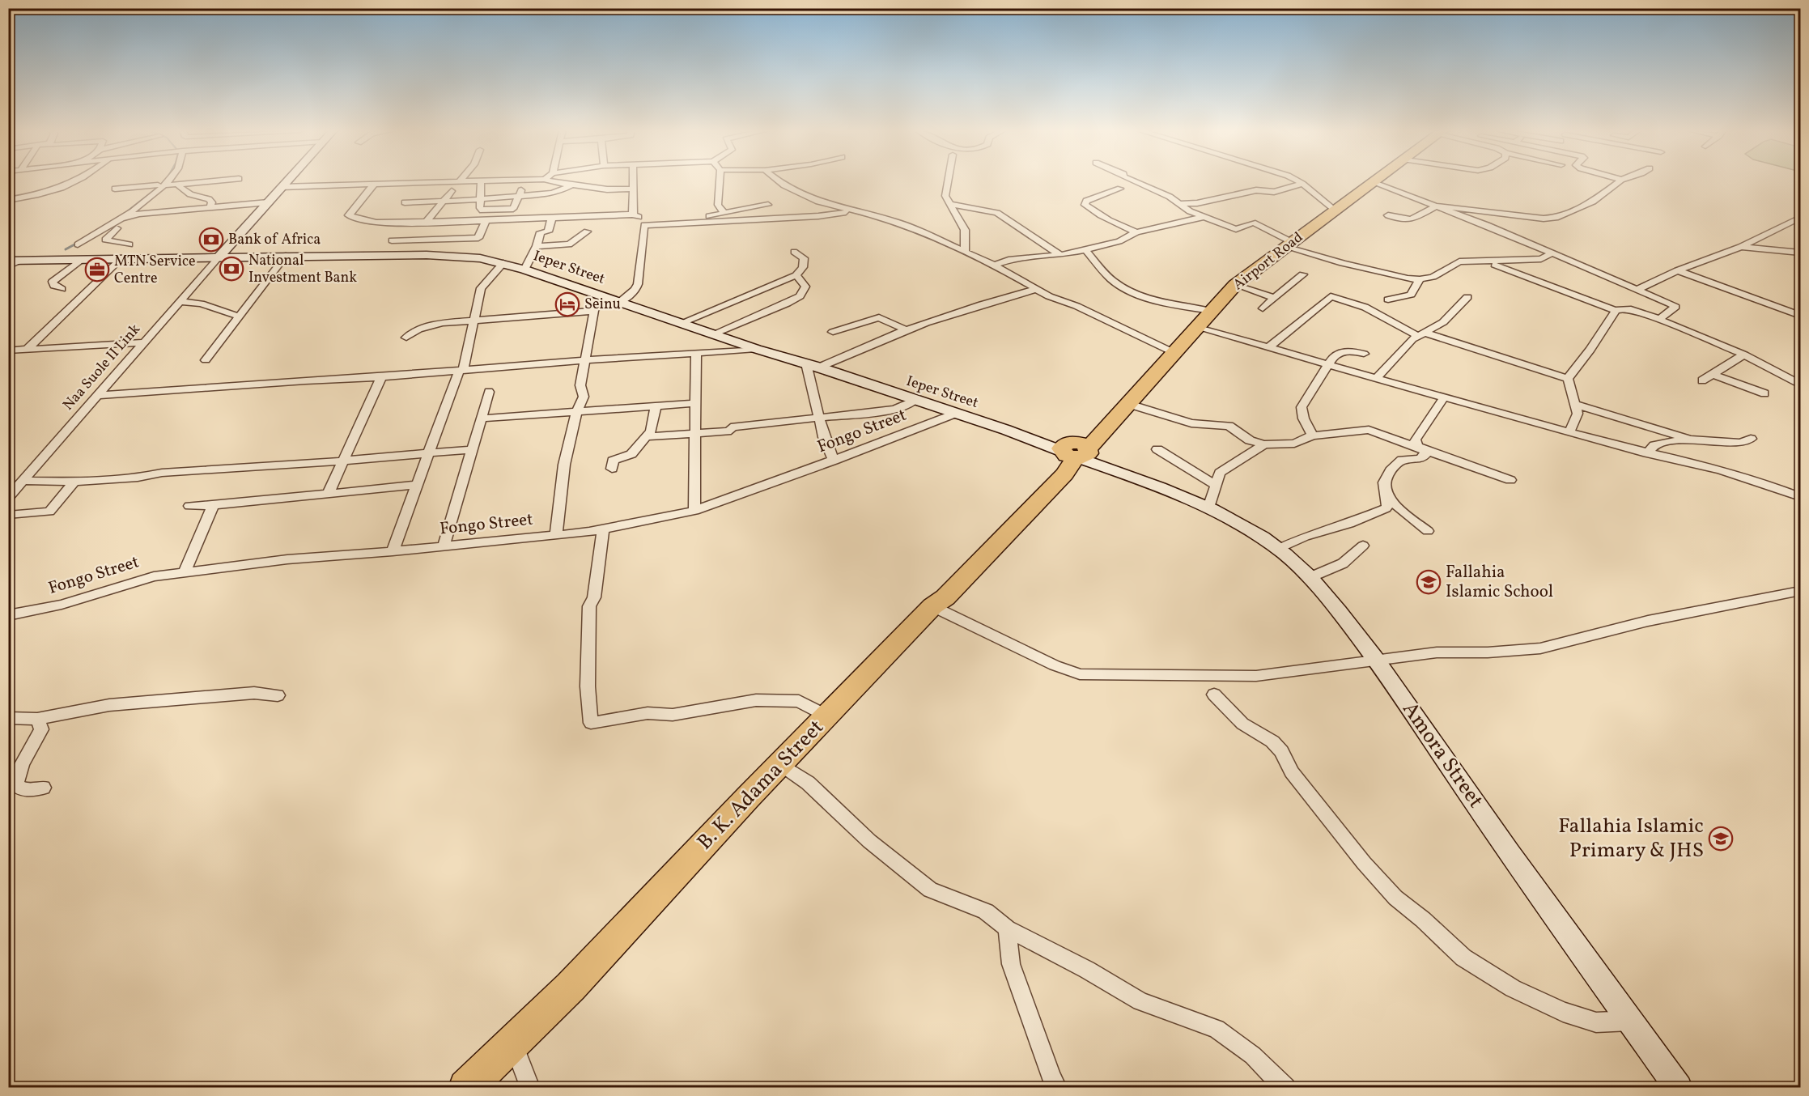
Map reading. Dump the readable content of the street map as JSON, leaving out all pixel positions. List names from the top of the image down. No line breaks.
{"streets":{"highway":["Airport Road","B. K. Adama Street"],"street":["Ieper Street","Naa Suole II Link","Fongo Street","Amora Street"]},"crossings":[["Airport Road","Ieper Street"],["Airport Road","Amora Street"],["Airport Road","B. K. Adama Street"],["Ieper Street","Naa Suole II Link"],["Ieper Street","Fongo Street"],["Ieper Street","Amora Street"],["Ieper Street","B. K. Adama Street"],["Amora Street","B. K. Adama Street"]],"places":{"bank":["Bank of Africa","National Investment Bank"],"office":["MTN Service Centre"],"hotel":["Seinu"],"school or university":["Fallahia Islamic School","Fallahia Islamic Primary & JHS"]}}
